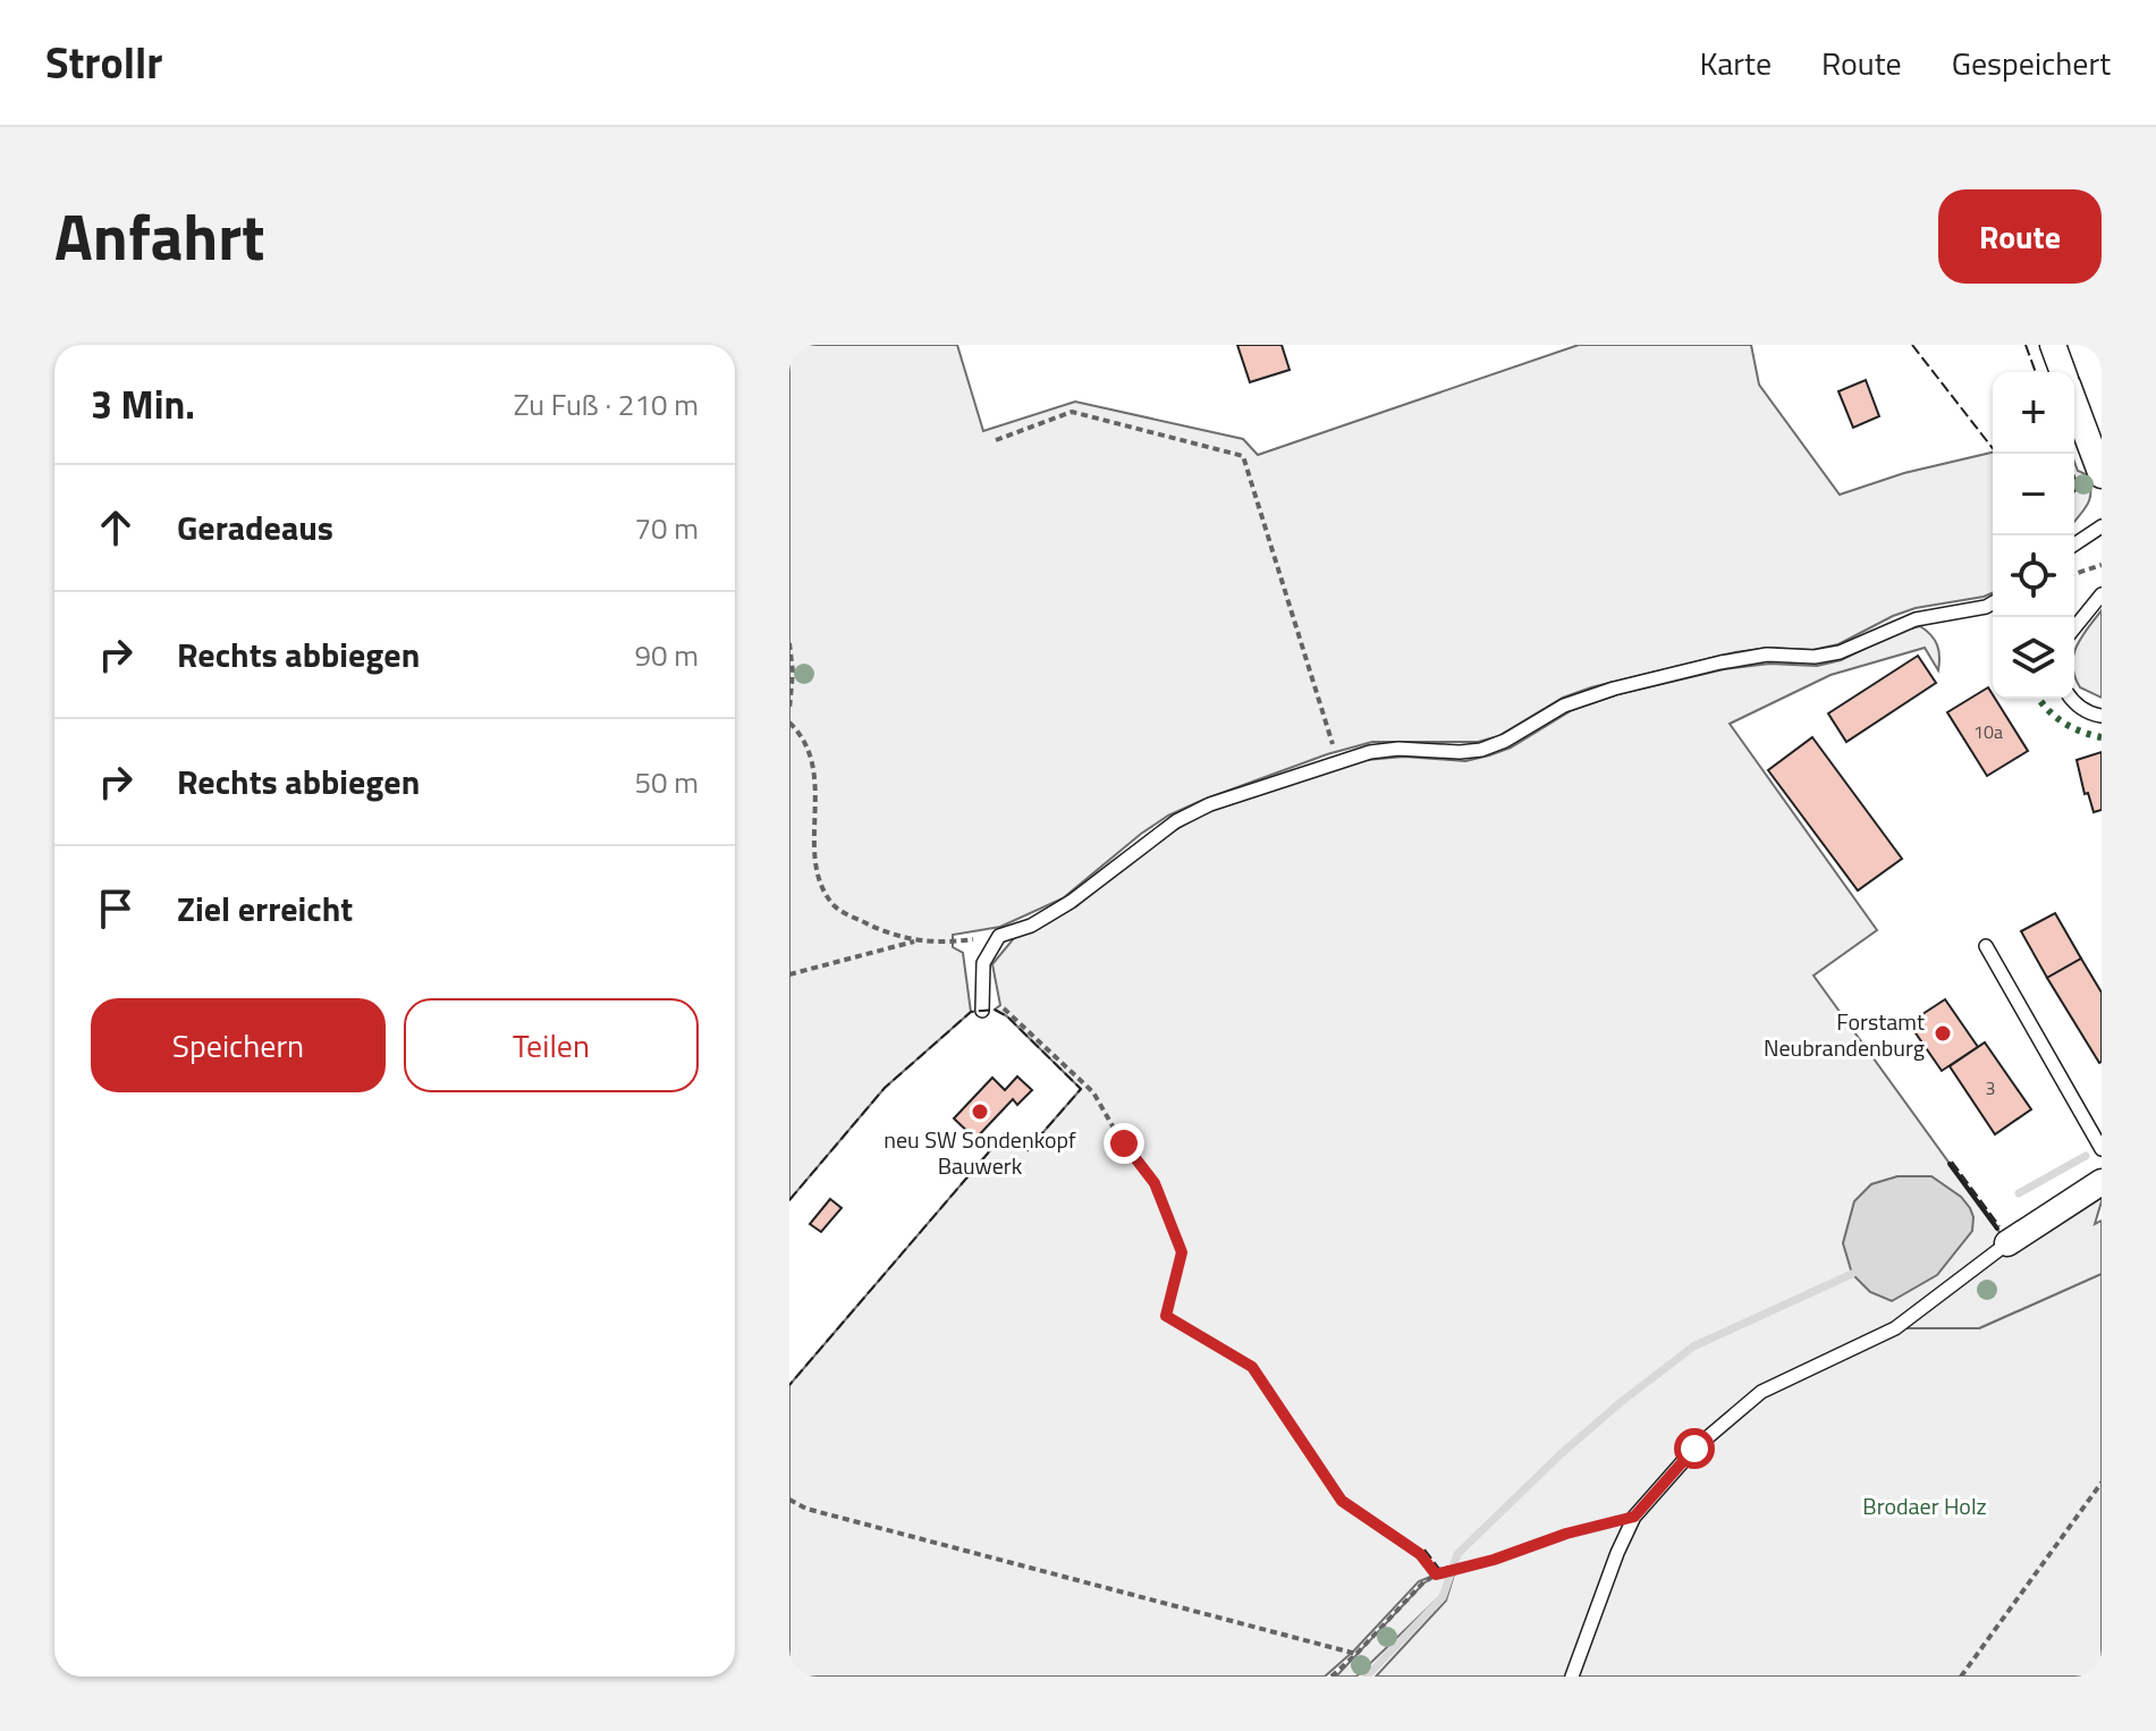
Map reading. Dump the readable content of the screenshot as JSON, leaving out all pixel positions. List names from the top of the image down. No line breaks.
{"parks":["Brodaer Holz"],"places":["Forstamt Neubrandenburg","neu SW Sondenkopf Bauwerk"],"house_numbers":["10a","3"],"page":{"header":"Strollr","nav":["Karte","Route","Gespeichert"],"title":"Anfahrt","buttons":["Route",["Speichern","Teilen"]],"heading":["3 Min.","Zu Fuß · 210 m"],"map_buttons":["+","−"],"list":[["Geradeaus","70 m"],["Rechts abbiegen","90 m"],["Rechts abbiegen","50 m"],"Ziel erreicht"]}}
